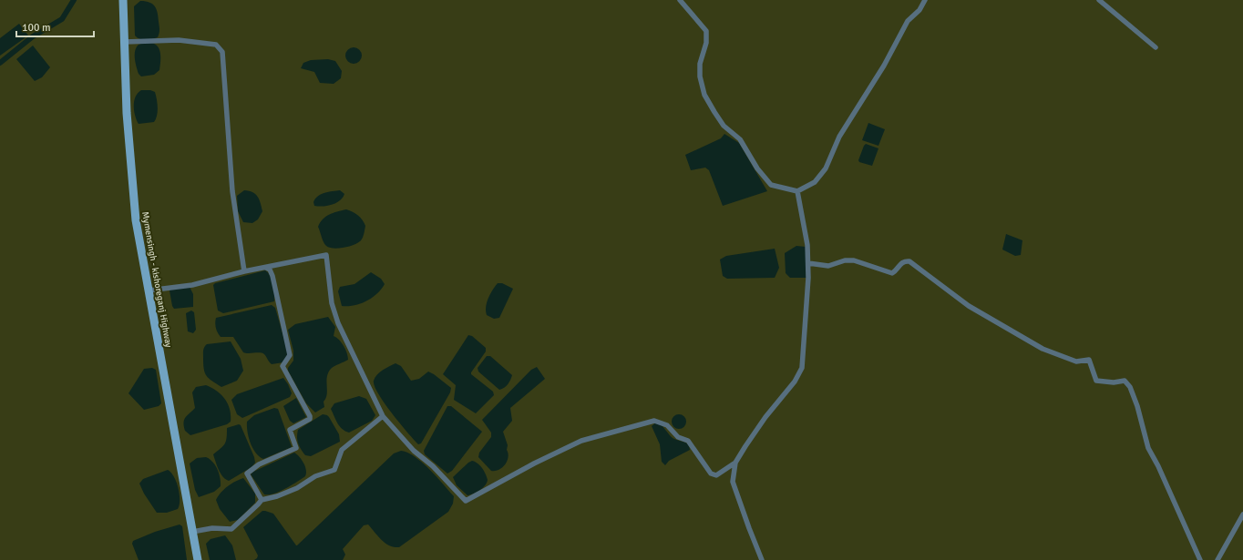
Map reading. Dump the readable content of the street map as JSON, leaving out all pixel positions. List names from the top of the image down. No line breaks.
{"streets":{"main road":["Mymensingh - kishoreganj Highway"]},"scale_bar":"100 m"}
